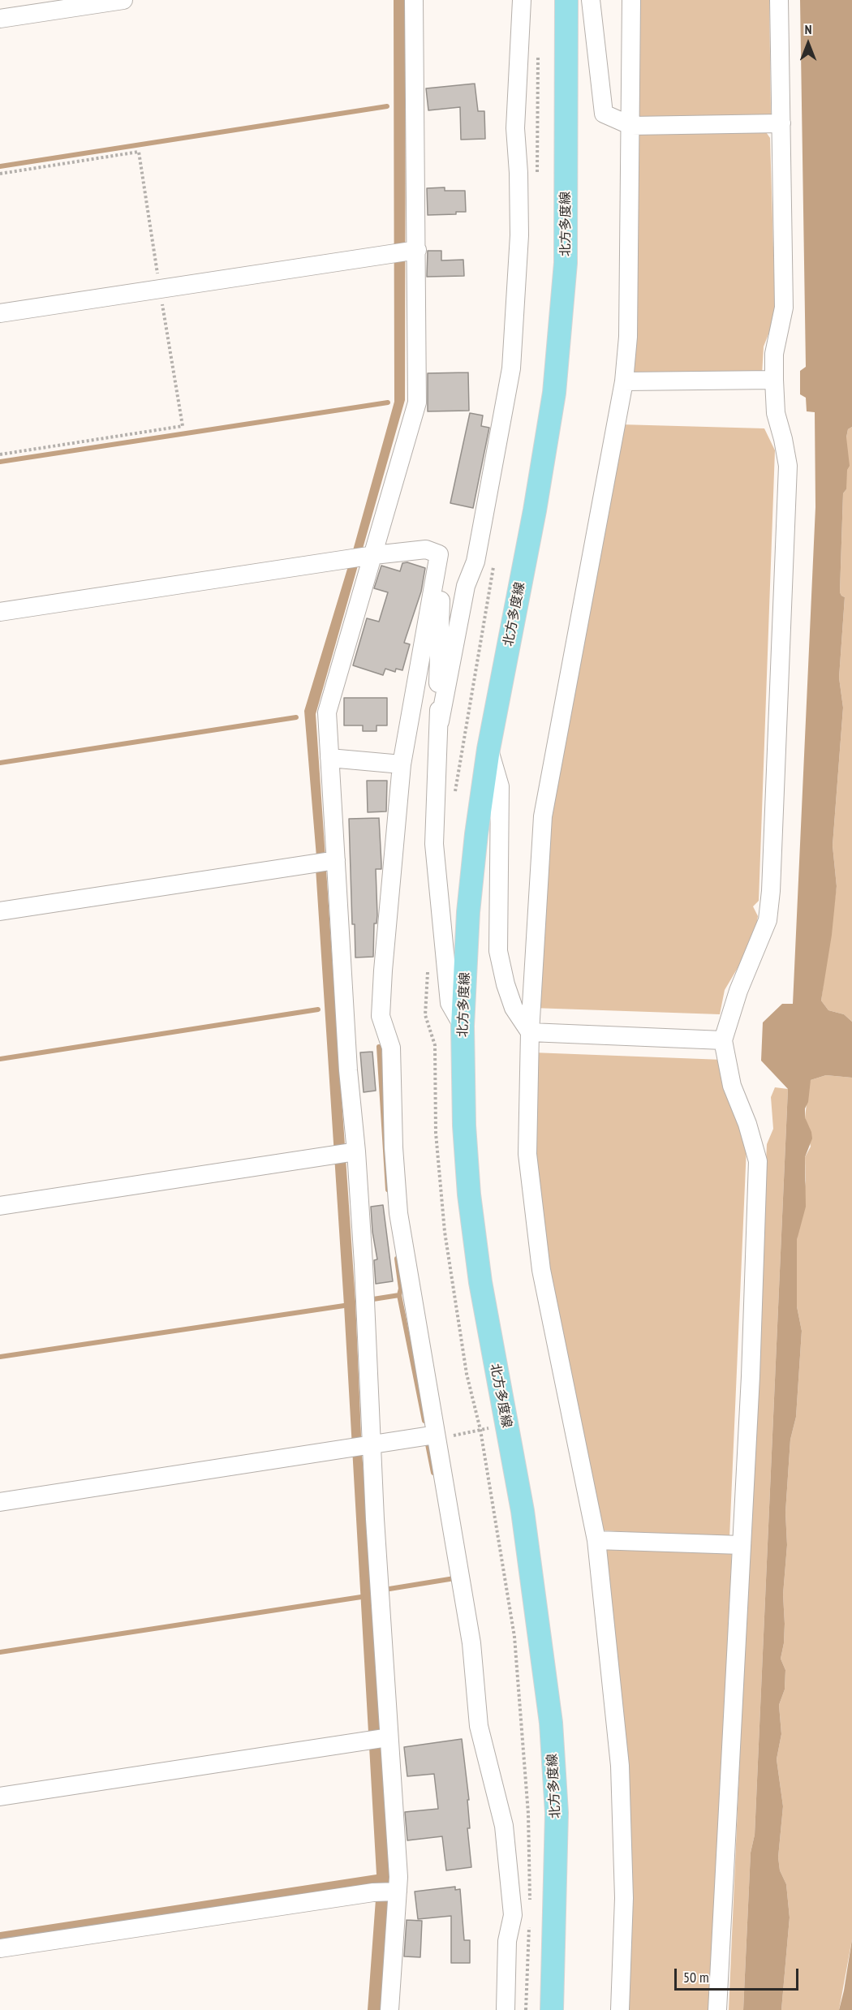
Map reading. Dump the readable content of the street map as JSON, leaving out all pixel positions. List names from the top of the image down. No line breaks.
{"streets":{"main road":["北方多度線"]},"scale_bar":"50 m","north":"top"}
